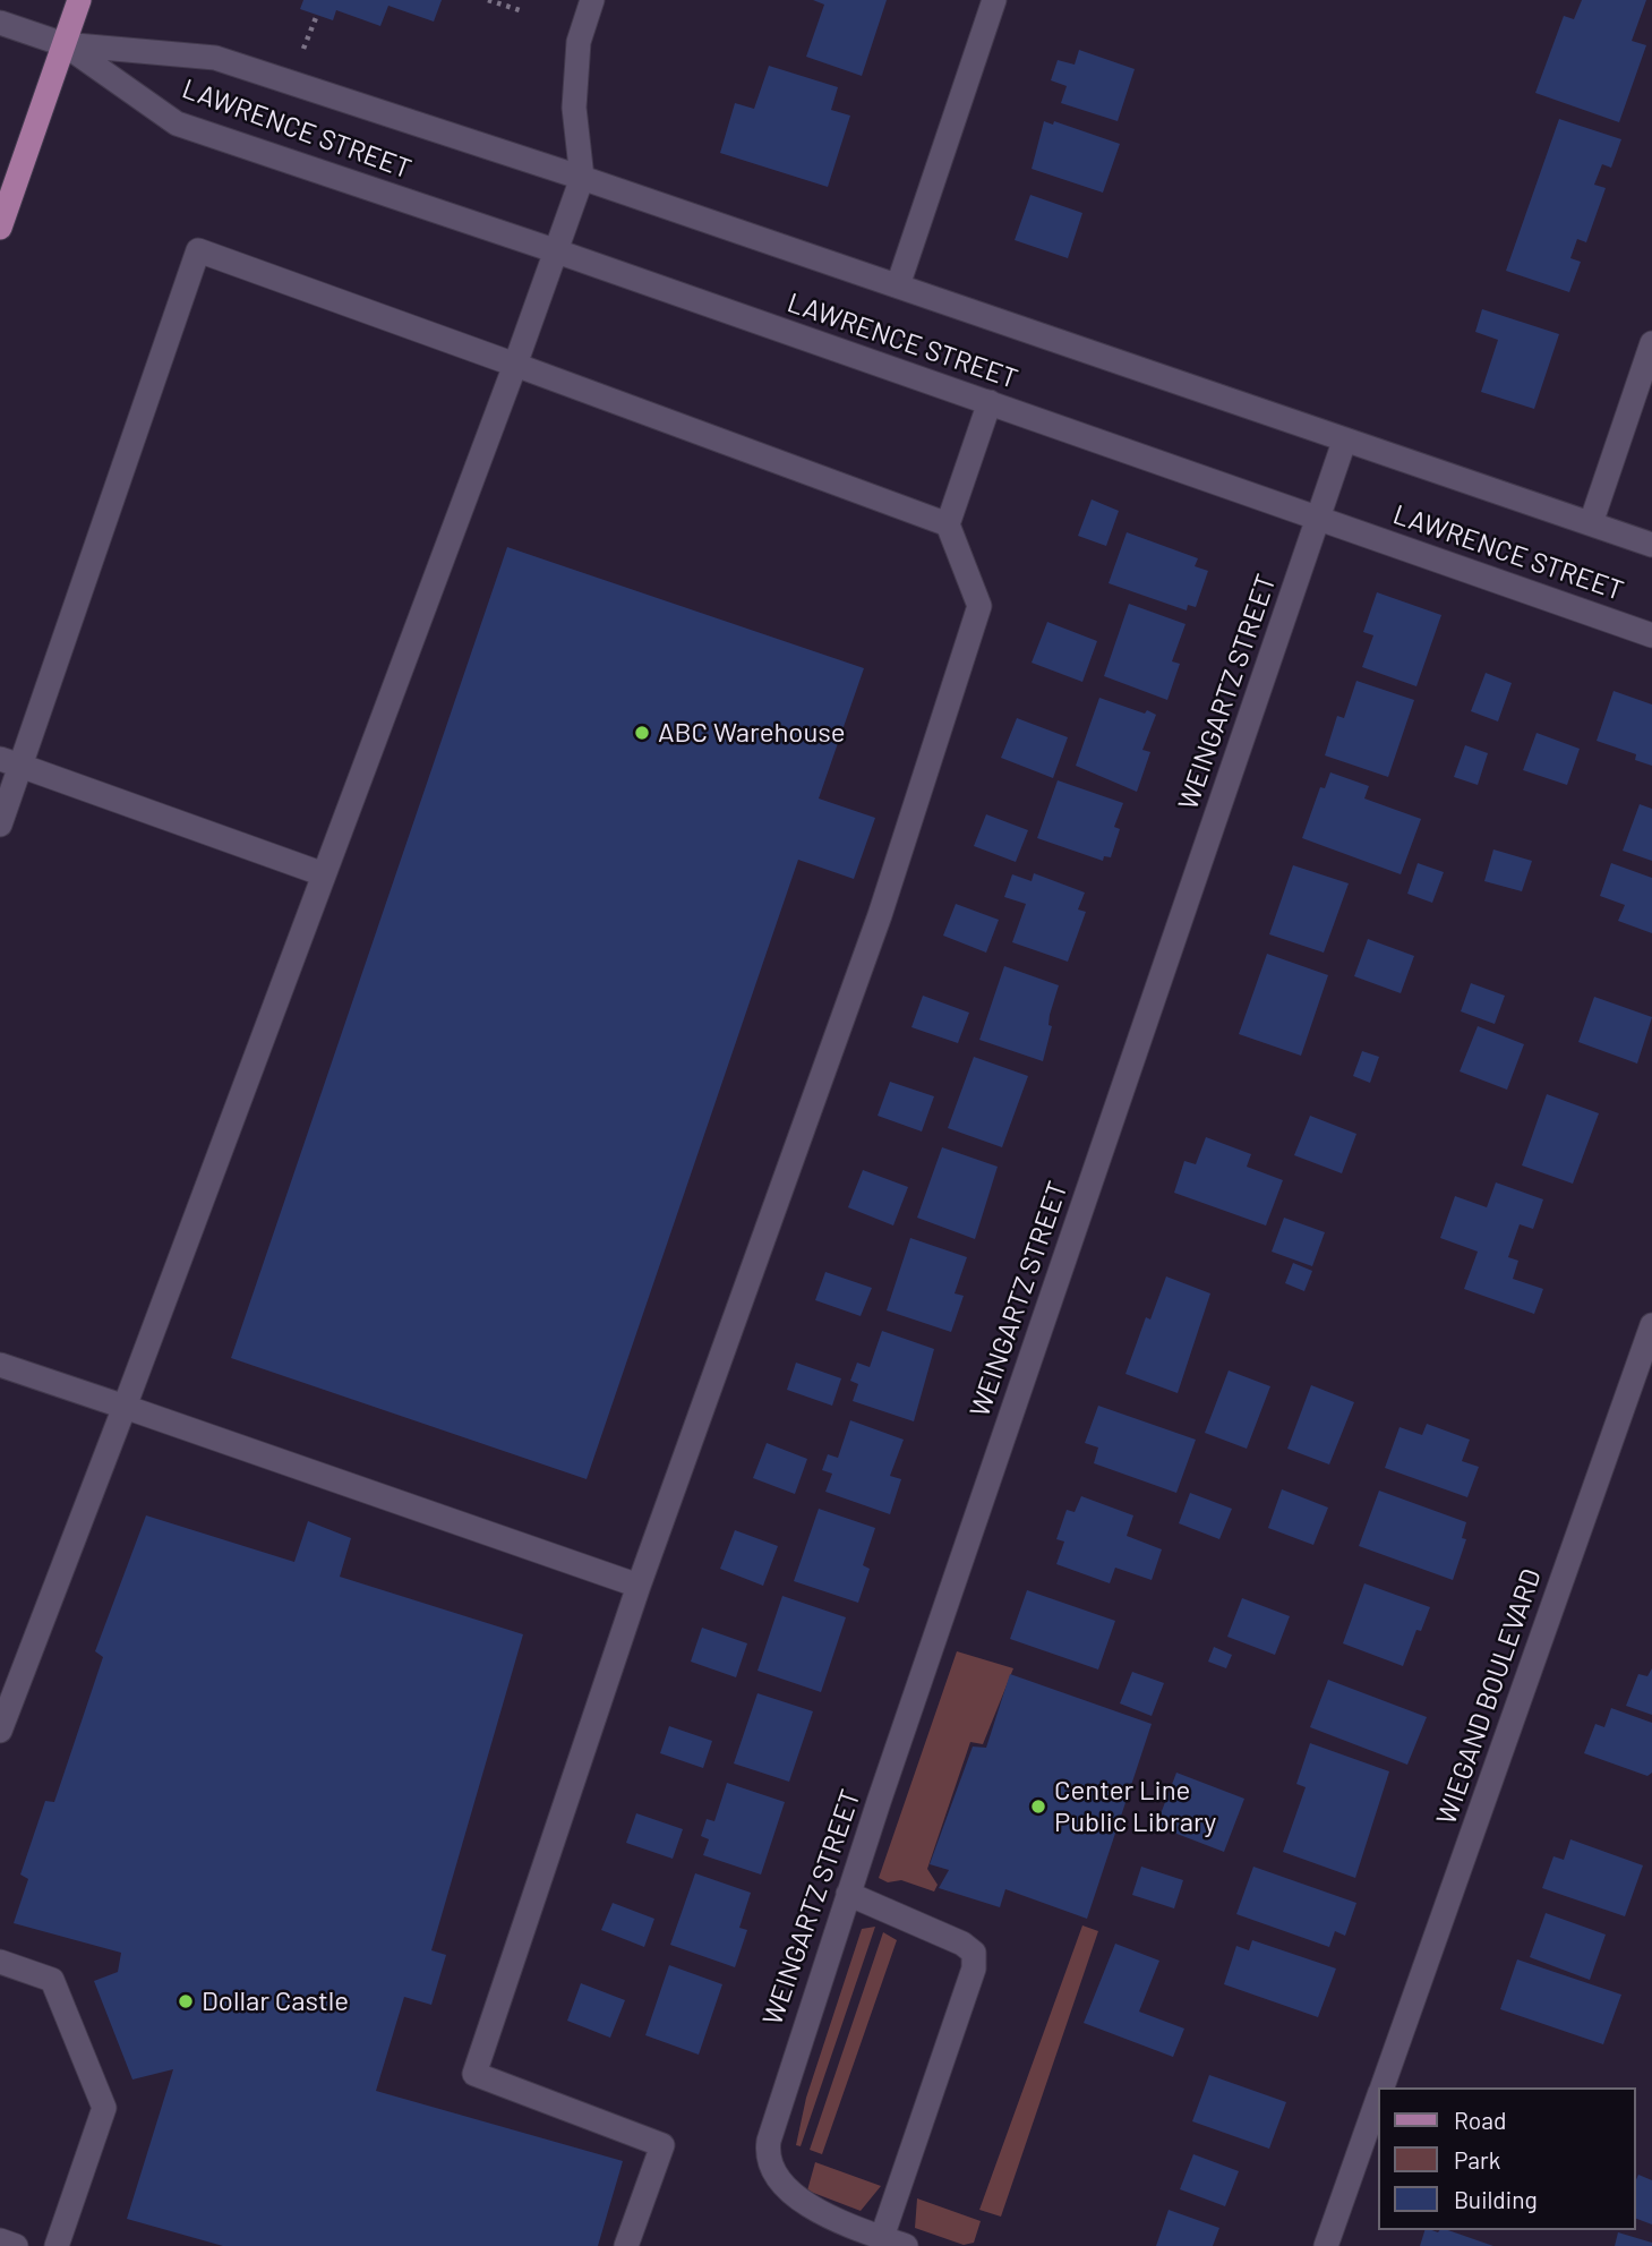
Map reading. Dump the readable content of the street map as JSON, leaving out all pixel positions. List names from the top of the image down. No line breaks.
{"streets":{"street":["LAWRENCE STREET","WEINGARTZ STREET","WIEGAND BOULEVARD"]},"crossings":[["LAWRENCE STREET","WEINGARTZ STREET"]],"places":["ABC Warehouse","Center Line Public Library","Dollar Castle"],"legend":["Road","Park","Building"]}
